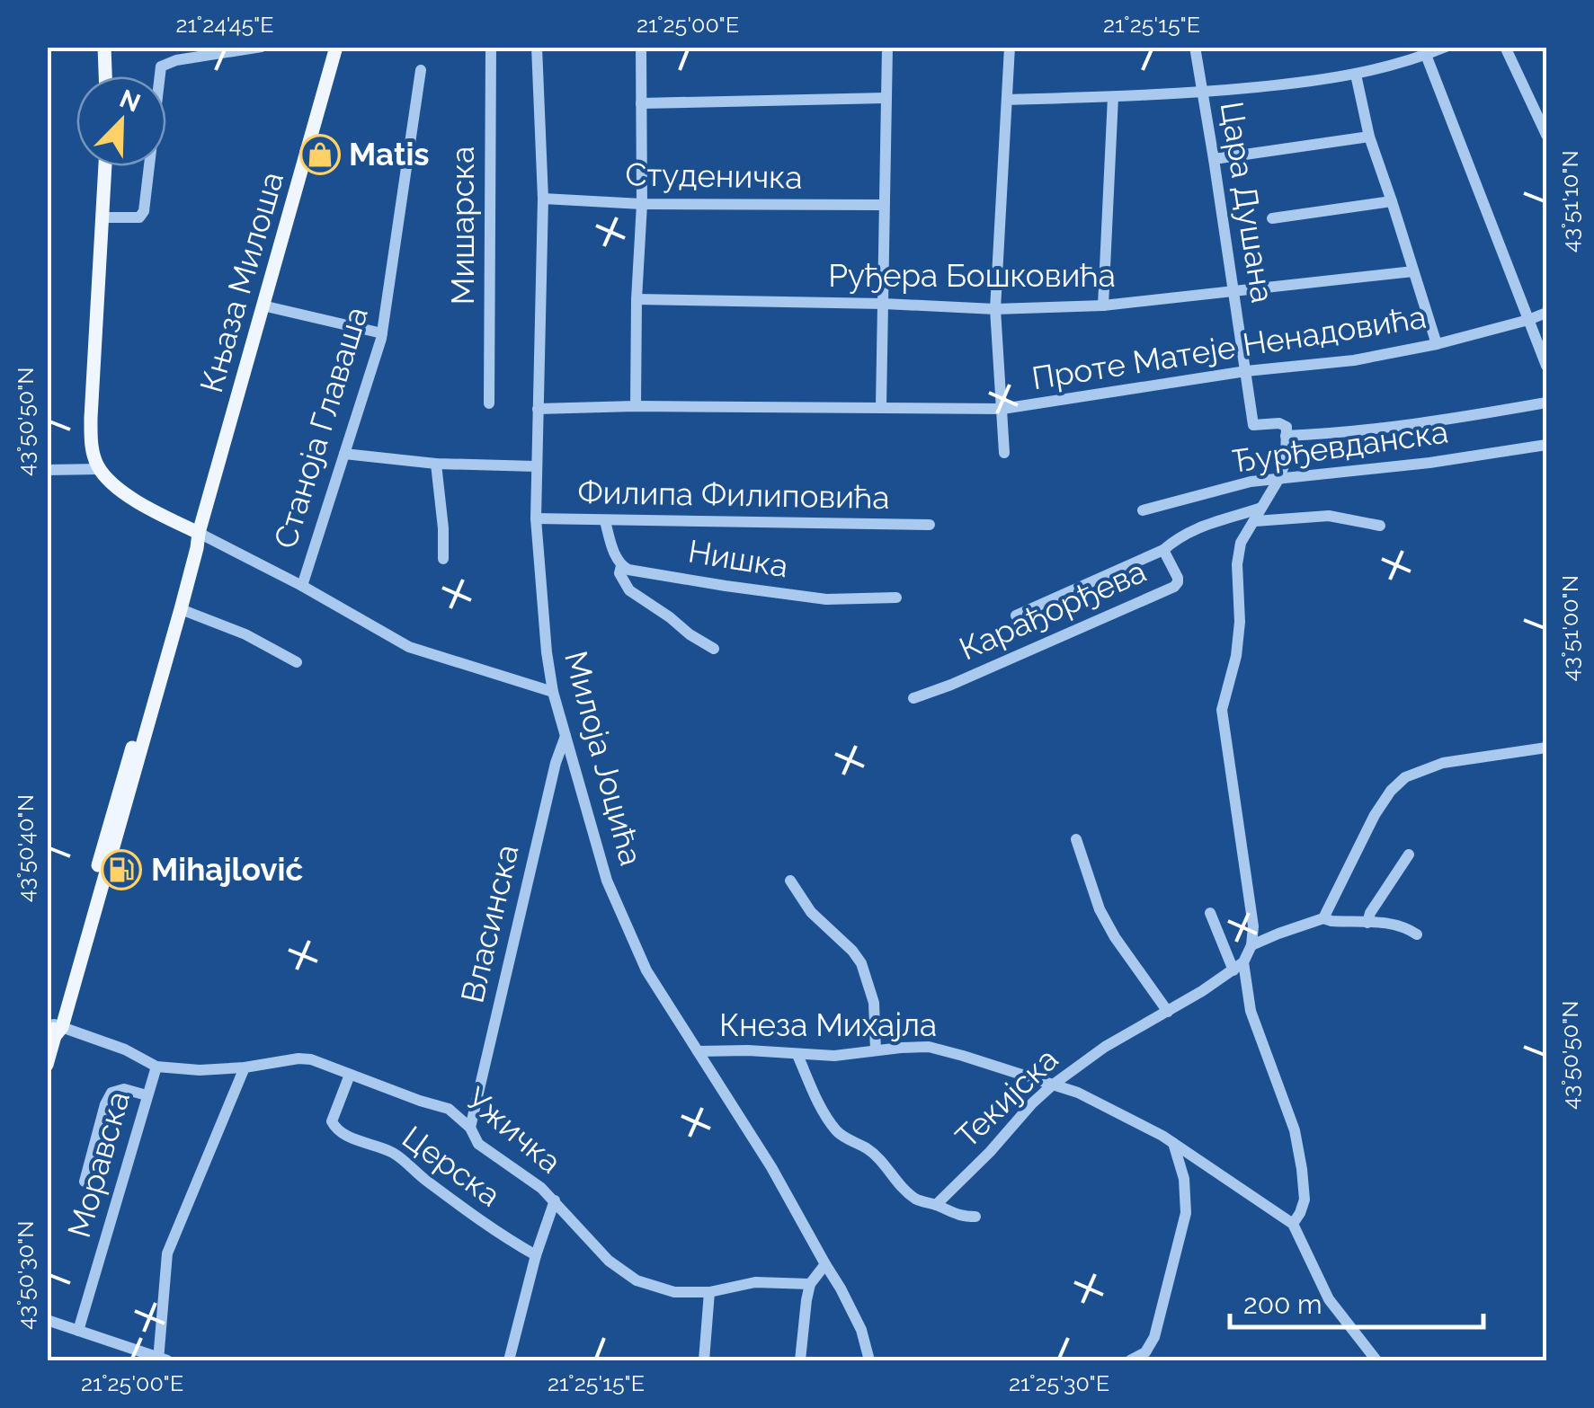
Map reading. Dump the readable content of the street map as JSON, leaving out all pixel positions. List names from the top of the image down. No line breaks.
{"streets":{"main road":["Књаза Милоша"],"street":["Студеничка","Цара Душана","Мишарска","Руђера Бошковића","Проте Матеје Ненадовића","Станоја Главаша","Ђурђевданска","Филипа Филиповића","Нишка","Карађорђева","Милоја Јоцића","Власинска","Кнеза Михајла","Текијска","Ужичка","Моравска","Церска"]},"crossings":[["Студеничка","Милоја Јоцића"],["Цара Душана","Руђера Бошковића"],["Цара Душана","Проте Матеје Ненадовића"],["Проте Матеје Ненадовића","Милоја Јоцића"],["Филипа Филиповића","Милоја Јоцића"],["Милоја Јоцића","Власинска"],["Милоја Јоцића","Кнеза Михајла"],["Власинска","Ужичка"],["Кнеза Михајла","Текијска"],["Ужичка","Моравска"],["Ужичка","Церска"]],"places":{"shop":["Matis"],"fuel station":["Mihajlović"]},"scale_bar":"200 m","north":"top right","coordinates":["21°24'45\"E","21°25'00\"E","21°25'15\"E","43°51'10\"N","43°50'50\"N","43°51'00\"N","43°50'40\"N","43°50'30\"N","21°25'30\"E"]}
